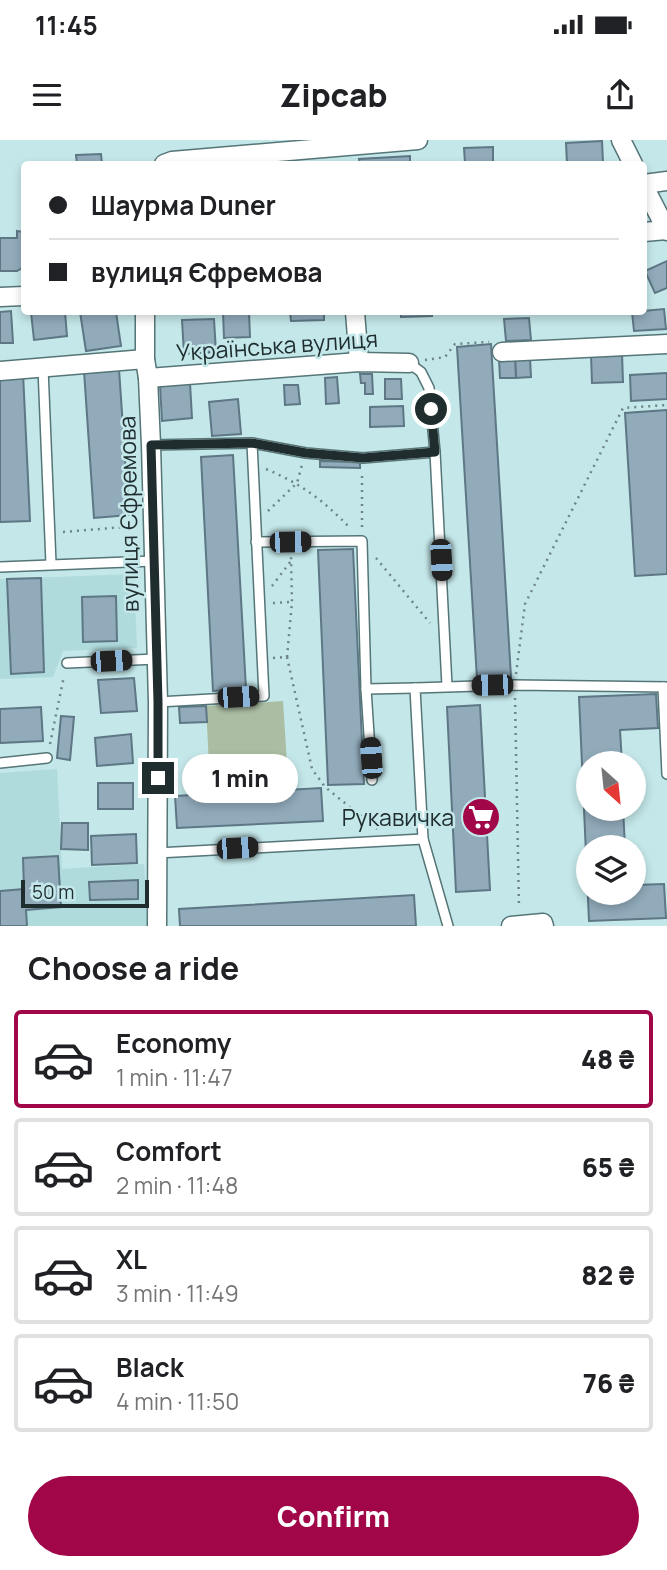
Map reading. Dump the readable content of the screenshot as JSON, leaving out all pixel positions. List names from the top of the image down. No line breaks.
{"streets":{"street":["Українська вулиця","вулиця Єфремова"]},"crossings":[["Українська вулиця","вулиця Єфремова"]],"places":{"supermarket":["Рукавичка"]},"scale_bar":"50 m","north":"bottom right","page":{"status":"11:45","header":"Zipcab","banner":["Шаурма Duner","вулиця Єфремова"],"bubble":"1 min","scale":"50 m","heading":"Choose a ride","list":[{"name":"Economy","note":"1 min · 11:47","value":"48 ₴"},{"name":"Comfort","note":"2 min · 11:48","value":"65 ₴"},{"name":"XL","note":"3 min · 11:49","value":"82 ₴"},{"name":"Black","note":"4 min · 11:50","value":"76 ₴"}],"buttons":"Confirm"}}
